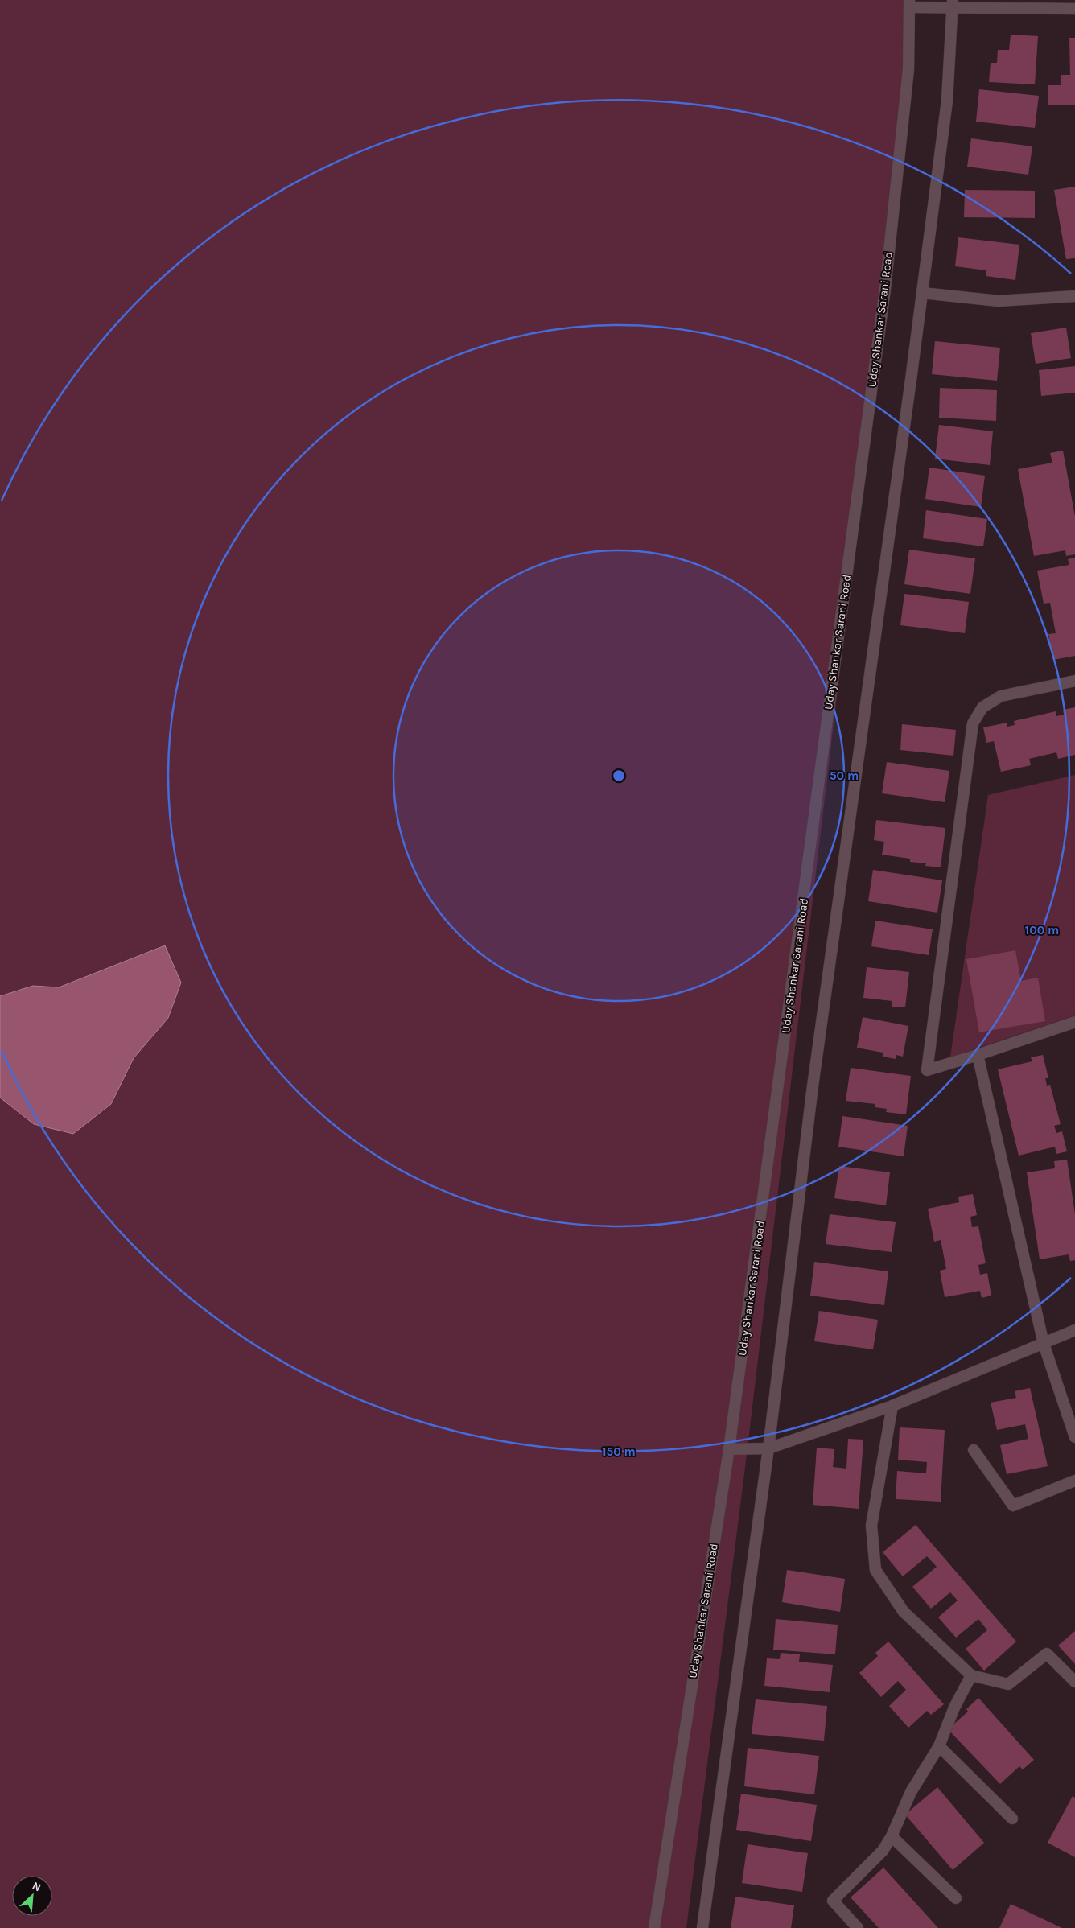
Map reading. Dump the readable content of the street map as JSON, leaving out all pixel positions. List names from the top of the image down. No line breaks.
{"streets":{"street":["Uday Shankar Sarani Road"]},"north":"top right","rings":["50 m","100 m","150 m"]}
